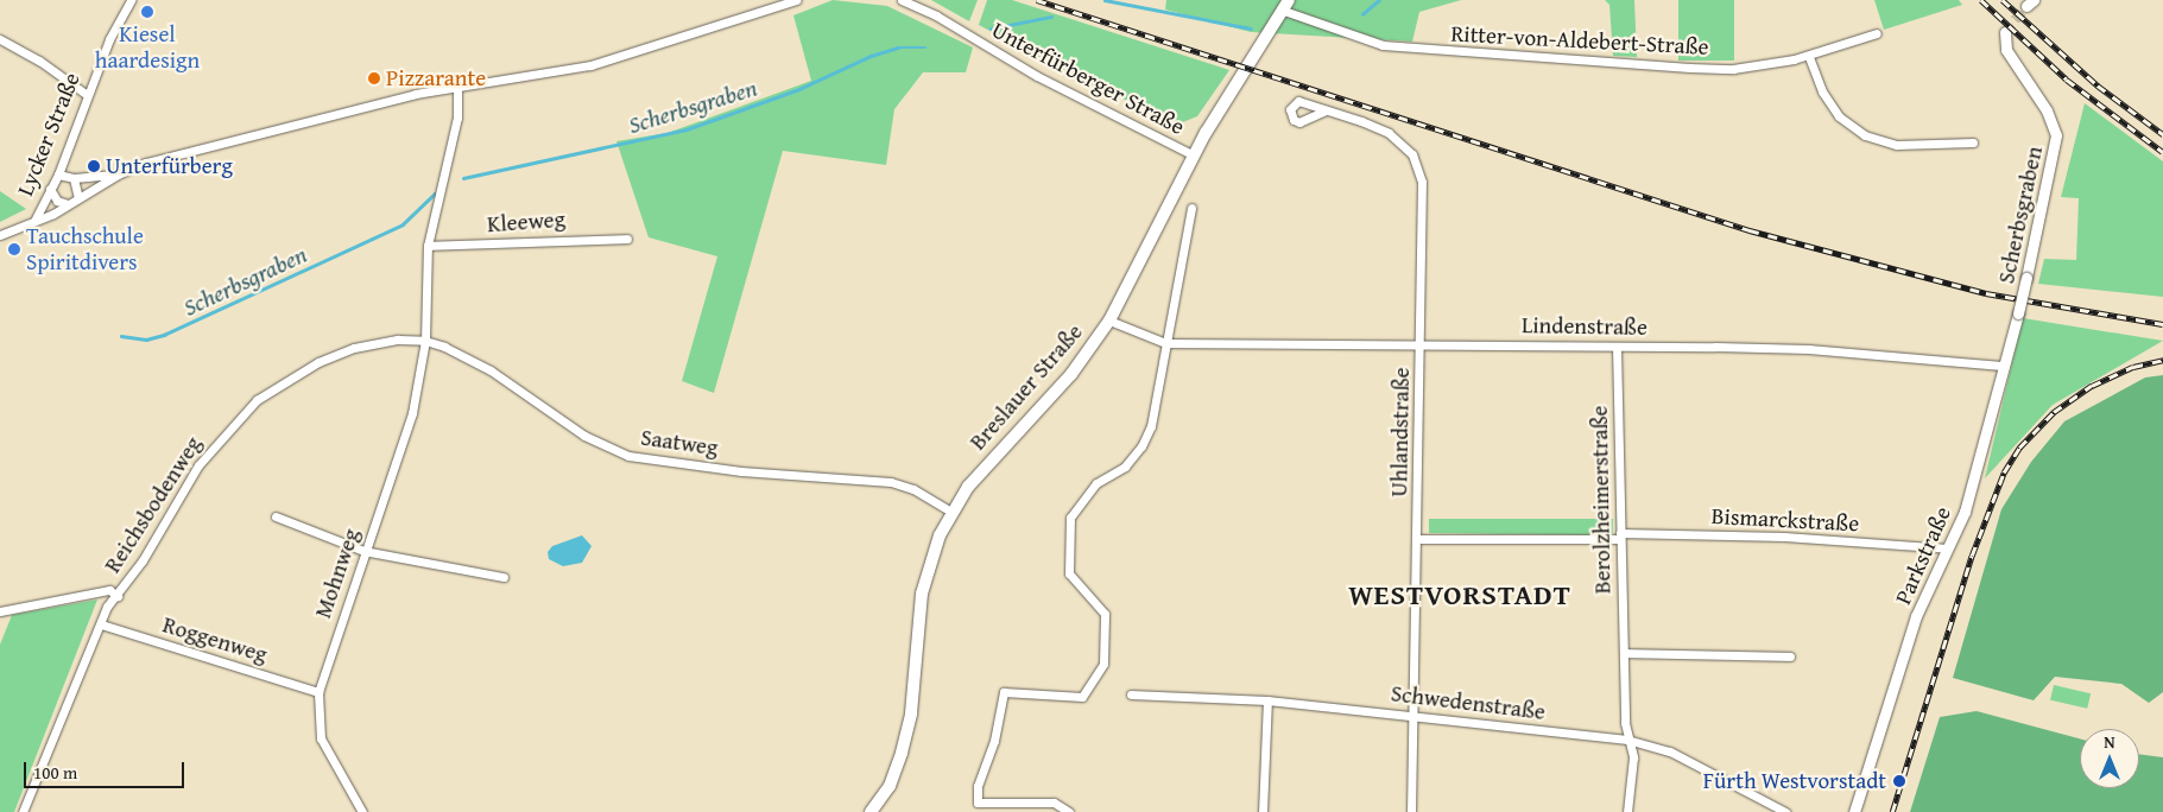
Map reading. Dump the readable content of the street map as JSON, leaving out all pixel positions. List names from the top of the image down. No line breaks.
{"streets":{"main road":["Breslauer Straße"],"street":["Ritter-von-Aldebert-Straße","Unterfürberger Straße","Lycker Straße","Scherbsgraben","Kleeweg","Lindenstraße","Uhlandstraße","Saatweg","Berolzheimerstraße","Reichsbodenweg","Bismarckstraße","Parkstraße","Mohnweg","Roggenweg","Schwedenstraße"]},"crossings":[["Ritter-von-Aldebert-Straße","Breslauer Straße"],["Unterfürberger Straße","Breslauer Straße"],["Scherbsgraben","Parkstraße"],["Lindenstraße","Breslauer Straße"],["Lindenstraße","Uhlandstraße"],["Lindenstraße","Berolzheimerstraße"],["Lindenstraße","Parkstraße"],["Breslauer Straße","Saatweg"],["Uhlandstraße","Bismarckstraße"],["Uhlandstraße","Schwedenstraße"],["Saatweg","Reichsbodenweg"],["Saatweg","Mohnweg"],["Berolzheimerstraße","Bismarckstraße"],["Berolzheimerstraße","Schwedenstraße"],["Reichsbodenweg","Mohnweg"],["Reichsbodenweg","Roggenweg"],["Bismarckstraße","Parkstraße"],["Mohnweg","Roggenweg"]],"districts":["WESTVORSTADT"],"water":["Scherbsgraben"],"places":["Kiesel haardesign","Pizzarante","Unterfürberg","Tauchschule Spiritdivers","Fürth Westvorstadt"],"scale_bar":"100 m","north":"top"}
